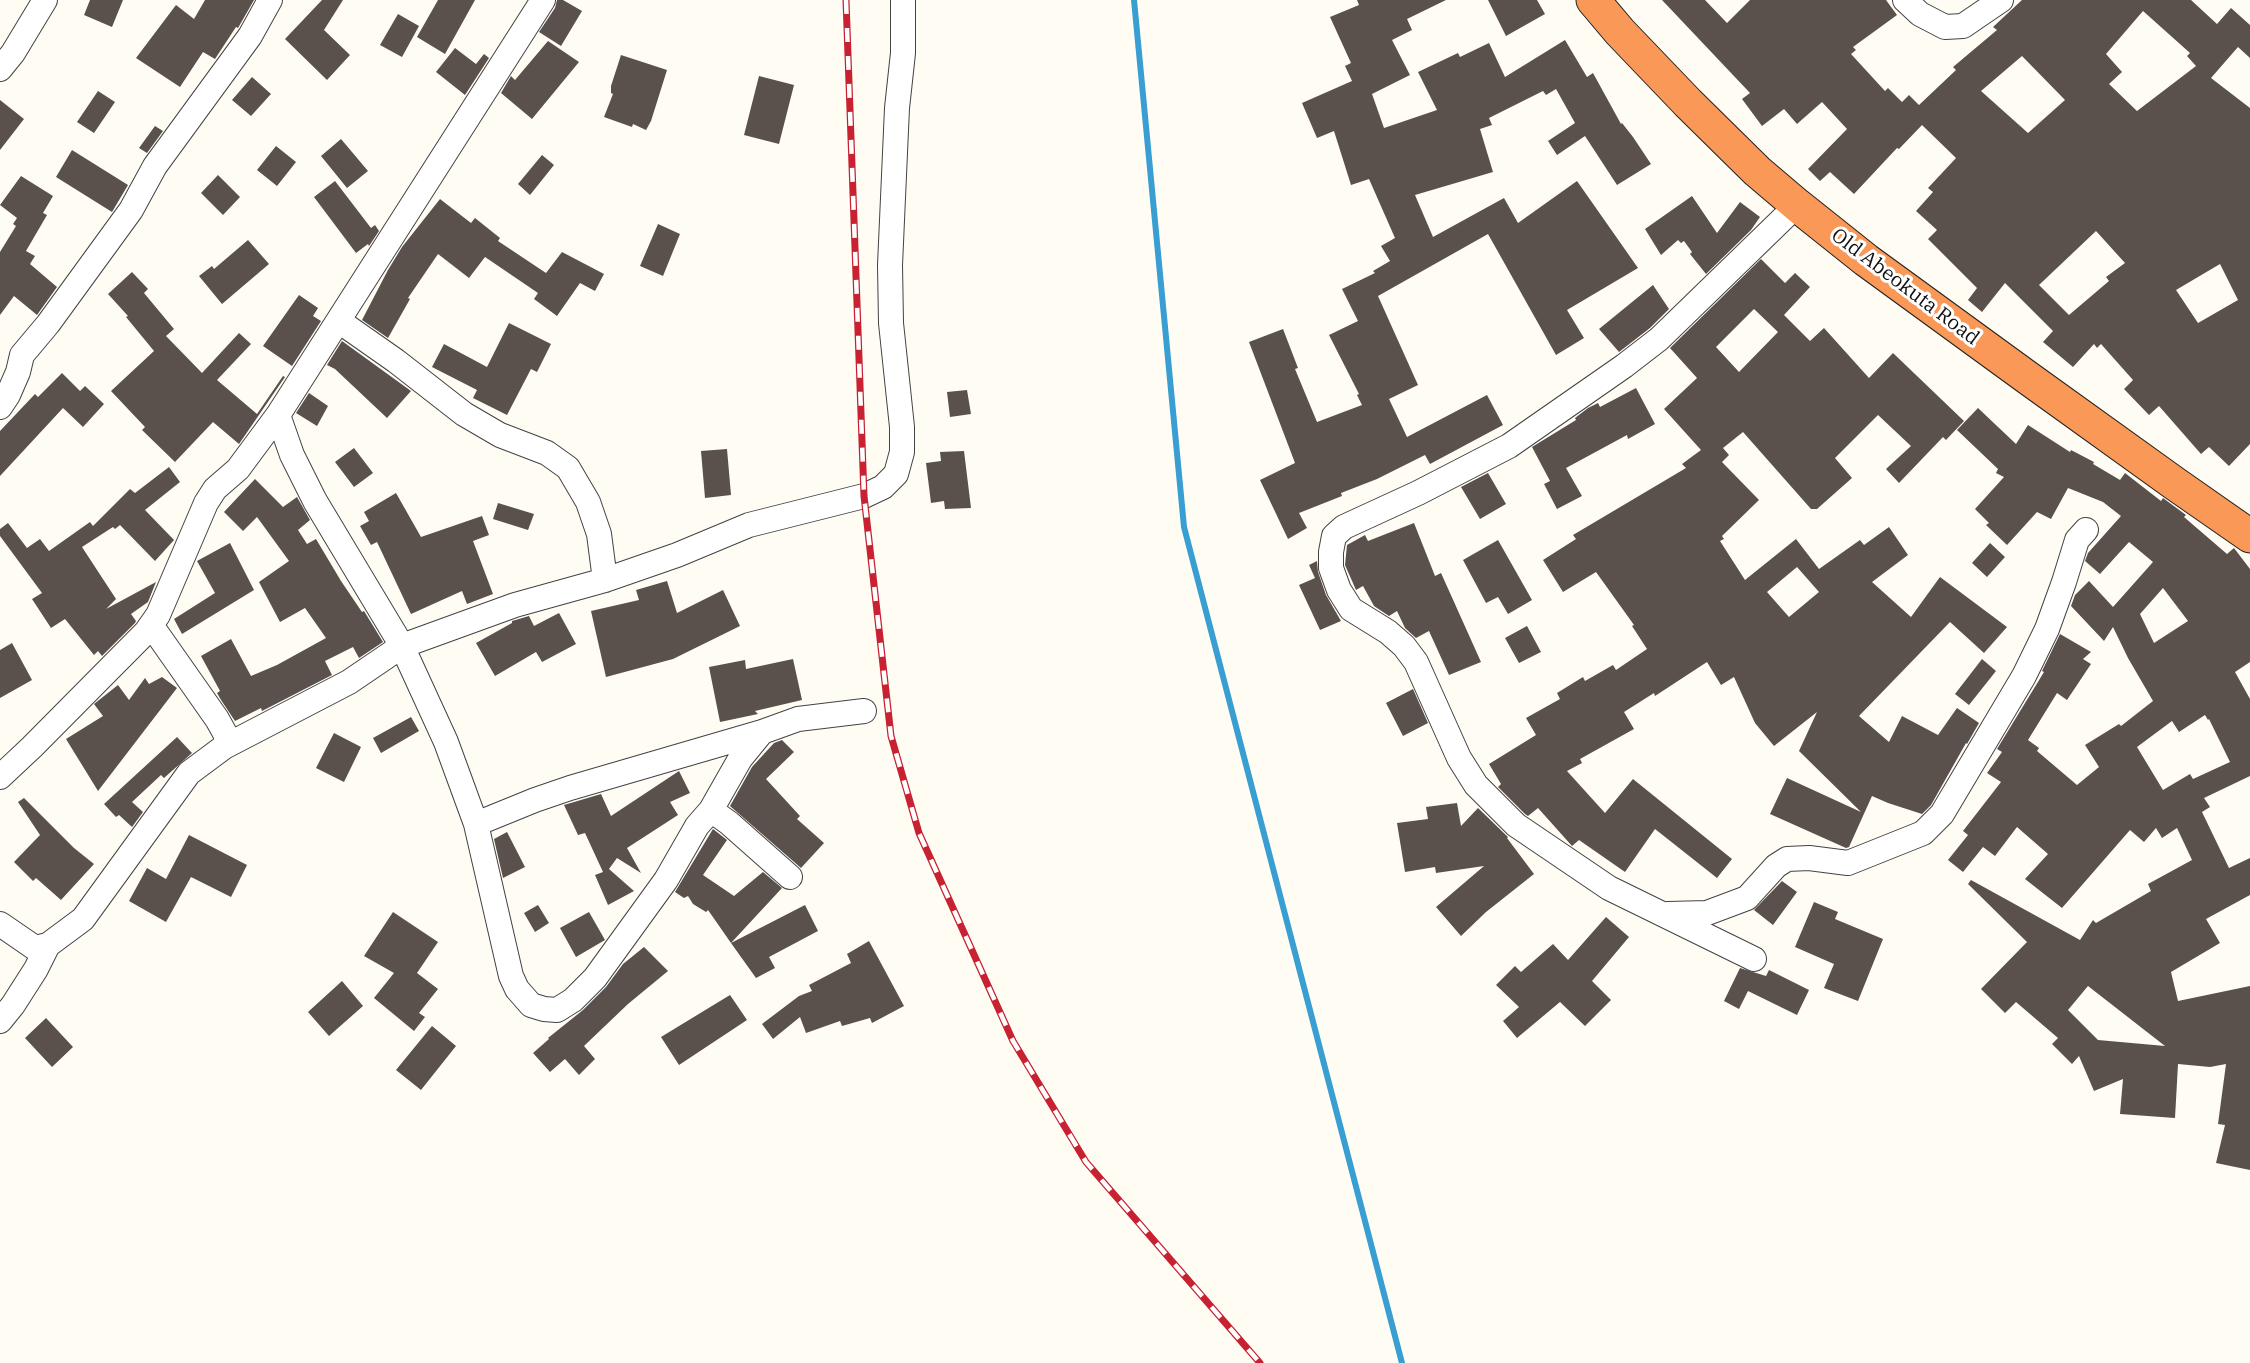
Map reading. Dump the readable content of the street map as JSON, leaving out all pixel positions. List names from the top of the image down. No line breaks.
{"streets":{"highway":["Old Abeokuta Road"]}}
